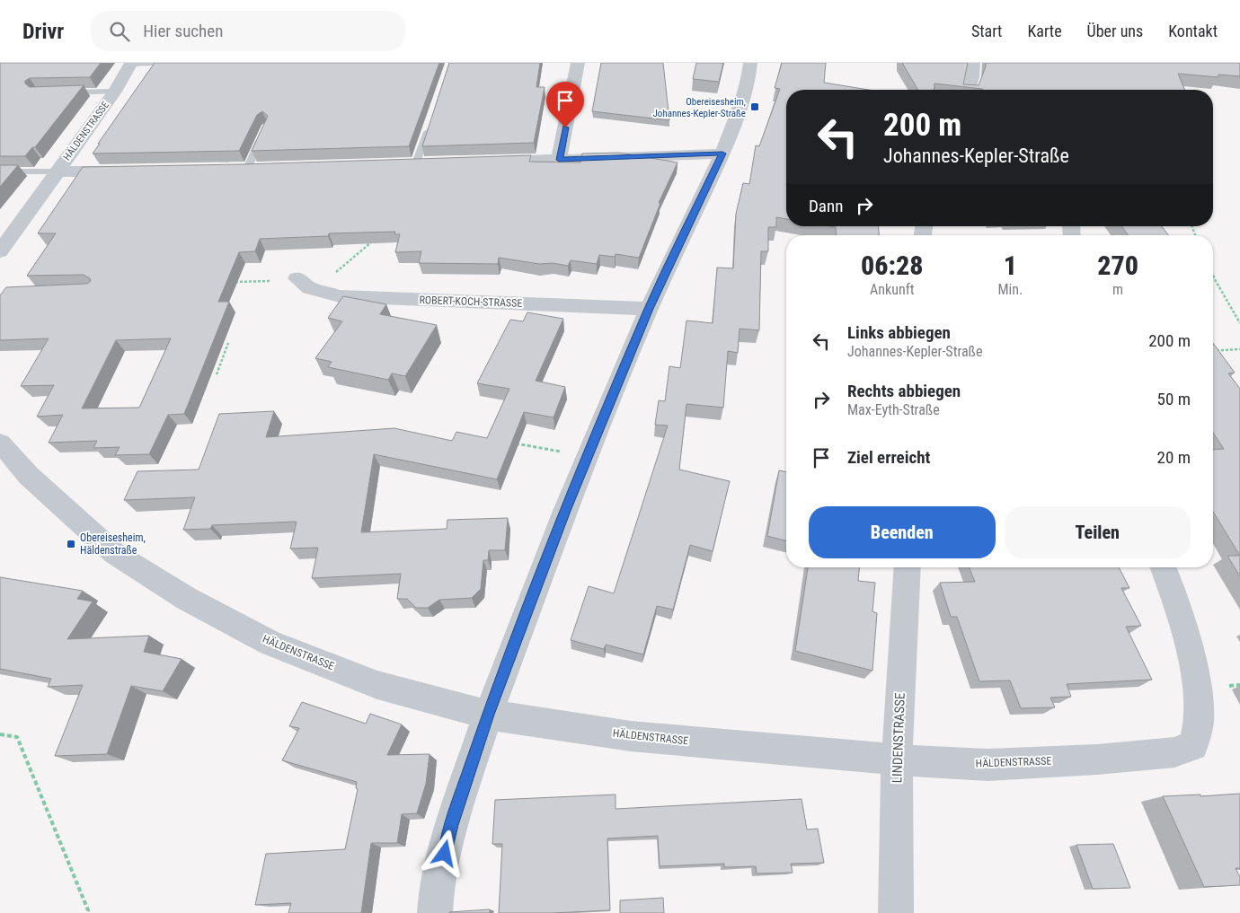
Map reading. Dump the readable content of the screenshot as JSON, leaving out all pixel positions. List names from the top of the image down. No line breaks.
{"streets":{"street":["HÄLDENSTRASSE","ROBERT-KOCH-STRASSE","LINDENSTRASSE"]},"crossings":[["HÄLDENSTRASSE","LINDENSTRASSE"]],"places":{"transit":["Obereisesheim, Johannes-Kepler-Straße","Obereisesheim, Häldenstraße"]},"page":{"header":"Drivr","search":"Hier suchen","nav":["Start","Karte","Über uns","Kontakt"],"turn":["200 m","Johannes-Kepler-Straße"],"then":"Dann","eta":["06:28","Ankunft","1","Min.","270","m"],"list":[{"name":"Links abbiegen","note":"Johannes-Kepler-Straße","value":"200 m"},{"name":"Rechts abbiegen","note":"Max-Eyth-Straße","value":"50 m"},{"name":"Ziel erreicht","value":"20 m"}],"buttons":["Beenden","Teilen"]}}
